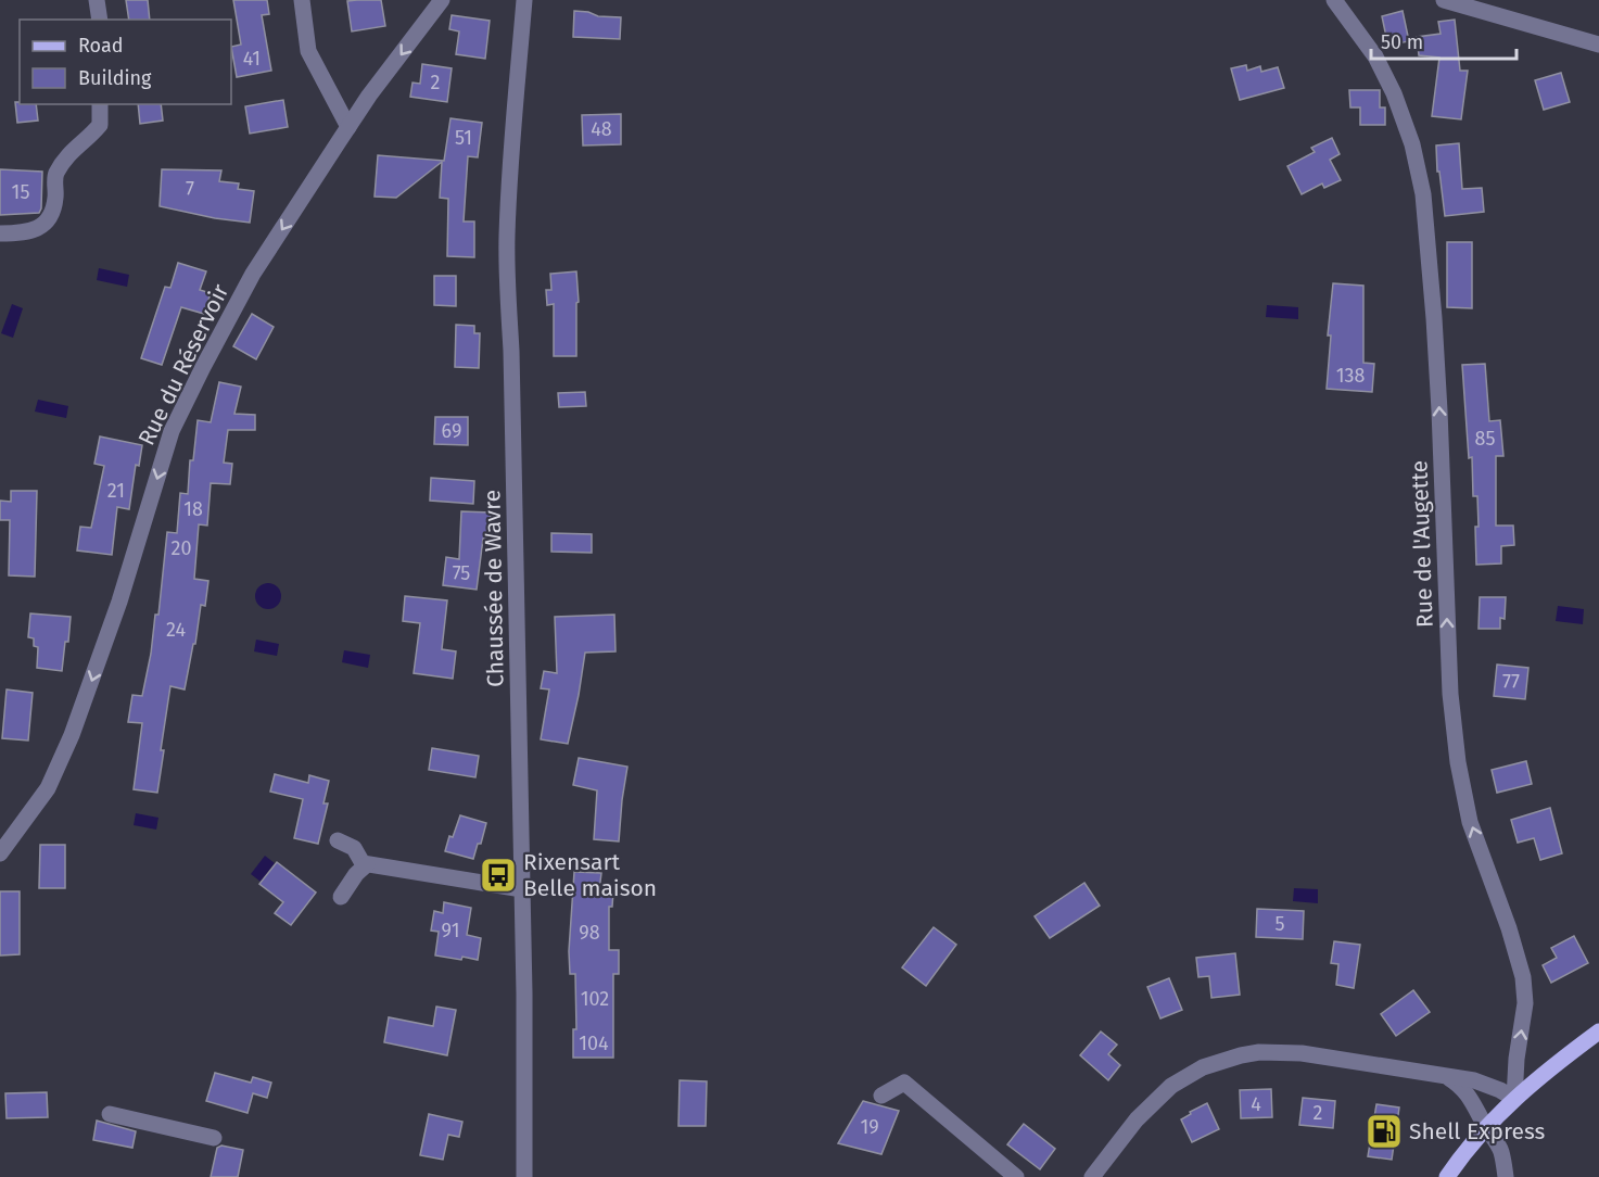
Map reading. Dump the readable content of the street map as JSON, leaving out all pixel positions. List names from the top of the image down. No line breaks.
{"streets":{"street":["Rue du Réservoir","Rue de l'Augette","Chaussée de Wavre"]},"one_way":["Rue du Réservoir","Rue de l'Augette"],"places":{"bus stop":["Rixensart Belle maison"],"fuel station":["Shell Express"]},"house_numbers":["41","2","48","51","7","15","138","69","85","21","18","20","75","24","77","5","91","98","102","104","4","2","19"],"legend":["Road","Building"],"scale_bar":"50 m"}
